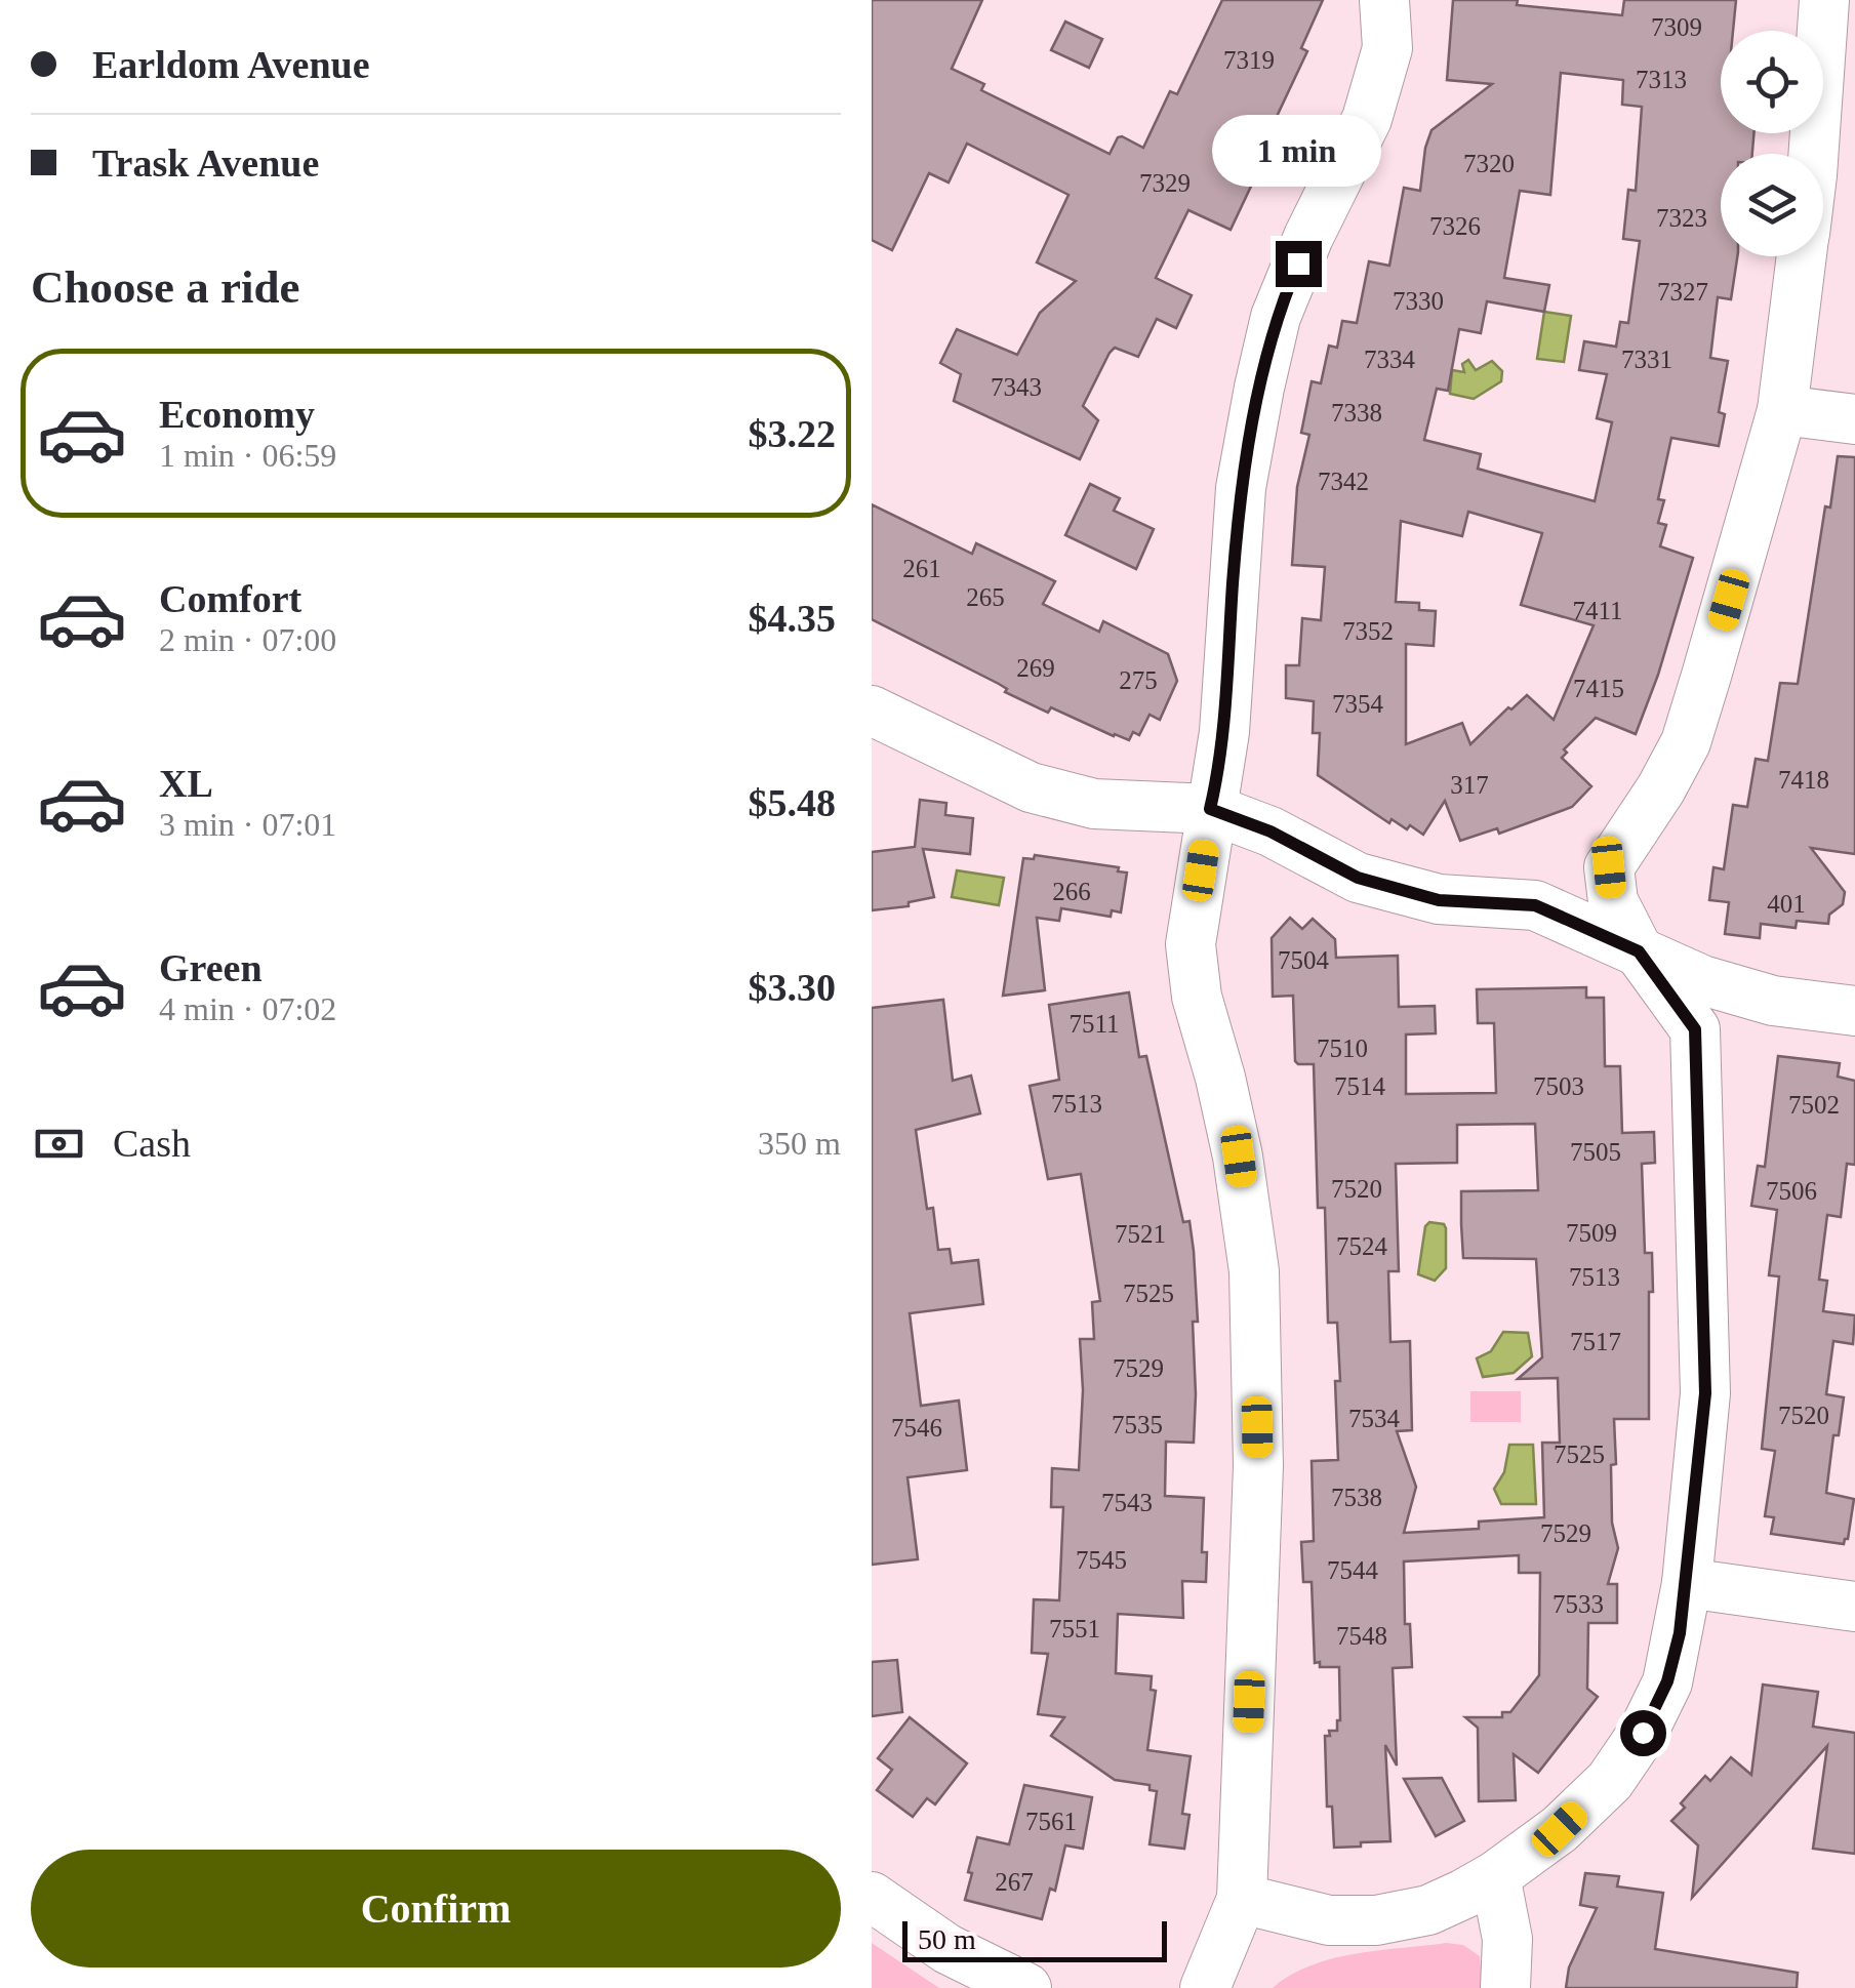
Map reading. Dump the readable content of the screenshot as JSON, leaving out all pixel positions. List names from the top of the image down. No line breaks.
{"house_numbers":["7309","7319","7313","7320","7329","7323","7326","7327","7330","7334","7331","7343","7338","7342","261","265","7411","7352","269","275","7415","7354","7418","317","266","401","7504","7511","7510","7514","7503","7513","7502","7505","7520","7506","7509","7521","7524","7513","7525","7517","7529","7520","7534","7535","7546","7525","7538","7543","7529","7545","7544","7533","7551","7548","7561","267"],"scale_bar":"50 m","page":{"banner":["Earldom Avenue","Trask Avenue"],"bubble":"1 min","heading":"Choose a ride","list":[{"name":"Economy","note":"1 min · 06:59","value":"$3.22"},{"name":"Comfort","note":"2 min · 07:00","value":"$4.35"},{"name":"XL","note":"3 min · 07:01","value":"$5.48"},{"name":"Green","note":"4 min · 07:02","value":"$3.30"}],"pay":["Cash","350 m"],"buttons":"Confirm","scale":"50 m"}}
